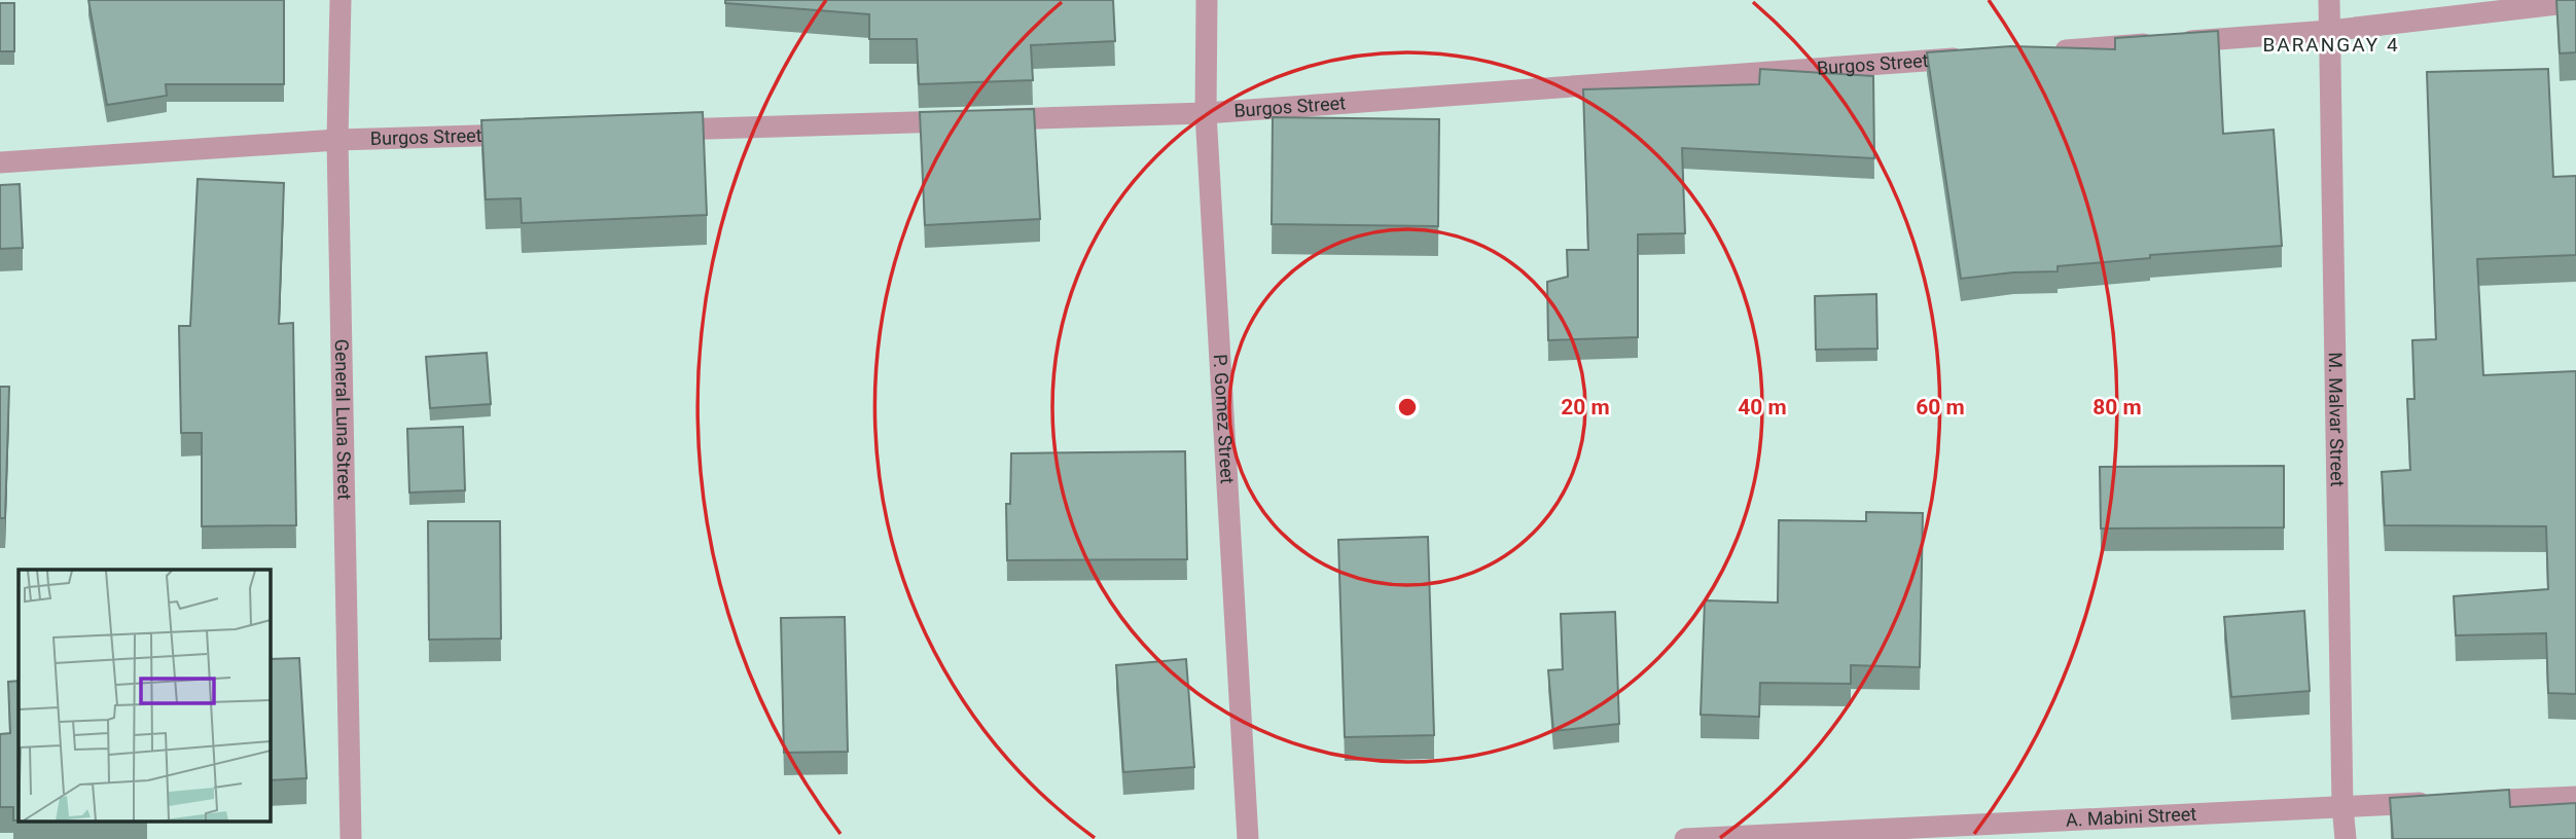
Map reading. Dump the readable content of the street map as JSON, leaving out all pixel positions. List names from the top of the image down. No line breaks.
{"streets":{"street":["Burgos Street","General Luna Street","P. Gomez Street","M. Malvar Street","A. Mabini Street"]},"crossings":[["Burgos Street","General Luna Street"],["Burgos Street","P. Gomez Street"],["M. Malvar Street","A. Mabini Street"]],"districts":["BARANGAY 4"],"rings":["20 m","40 m","60 m","80 m"]}
